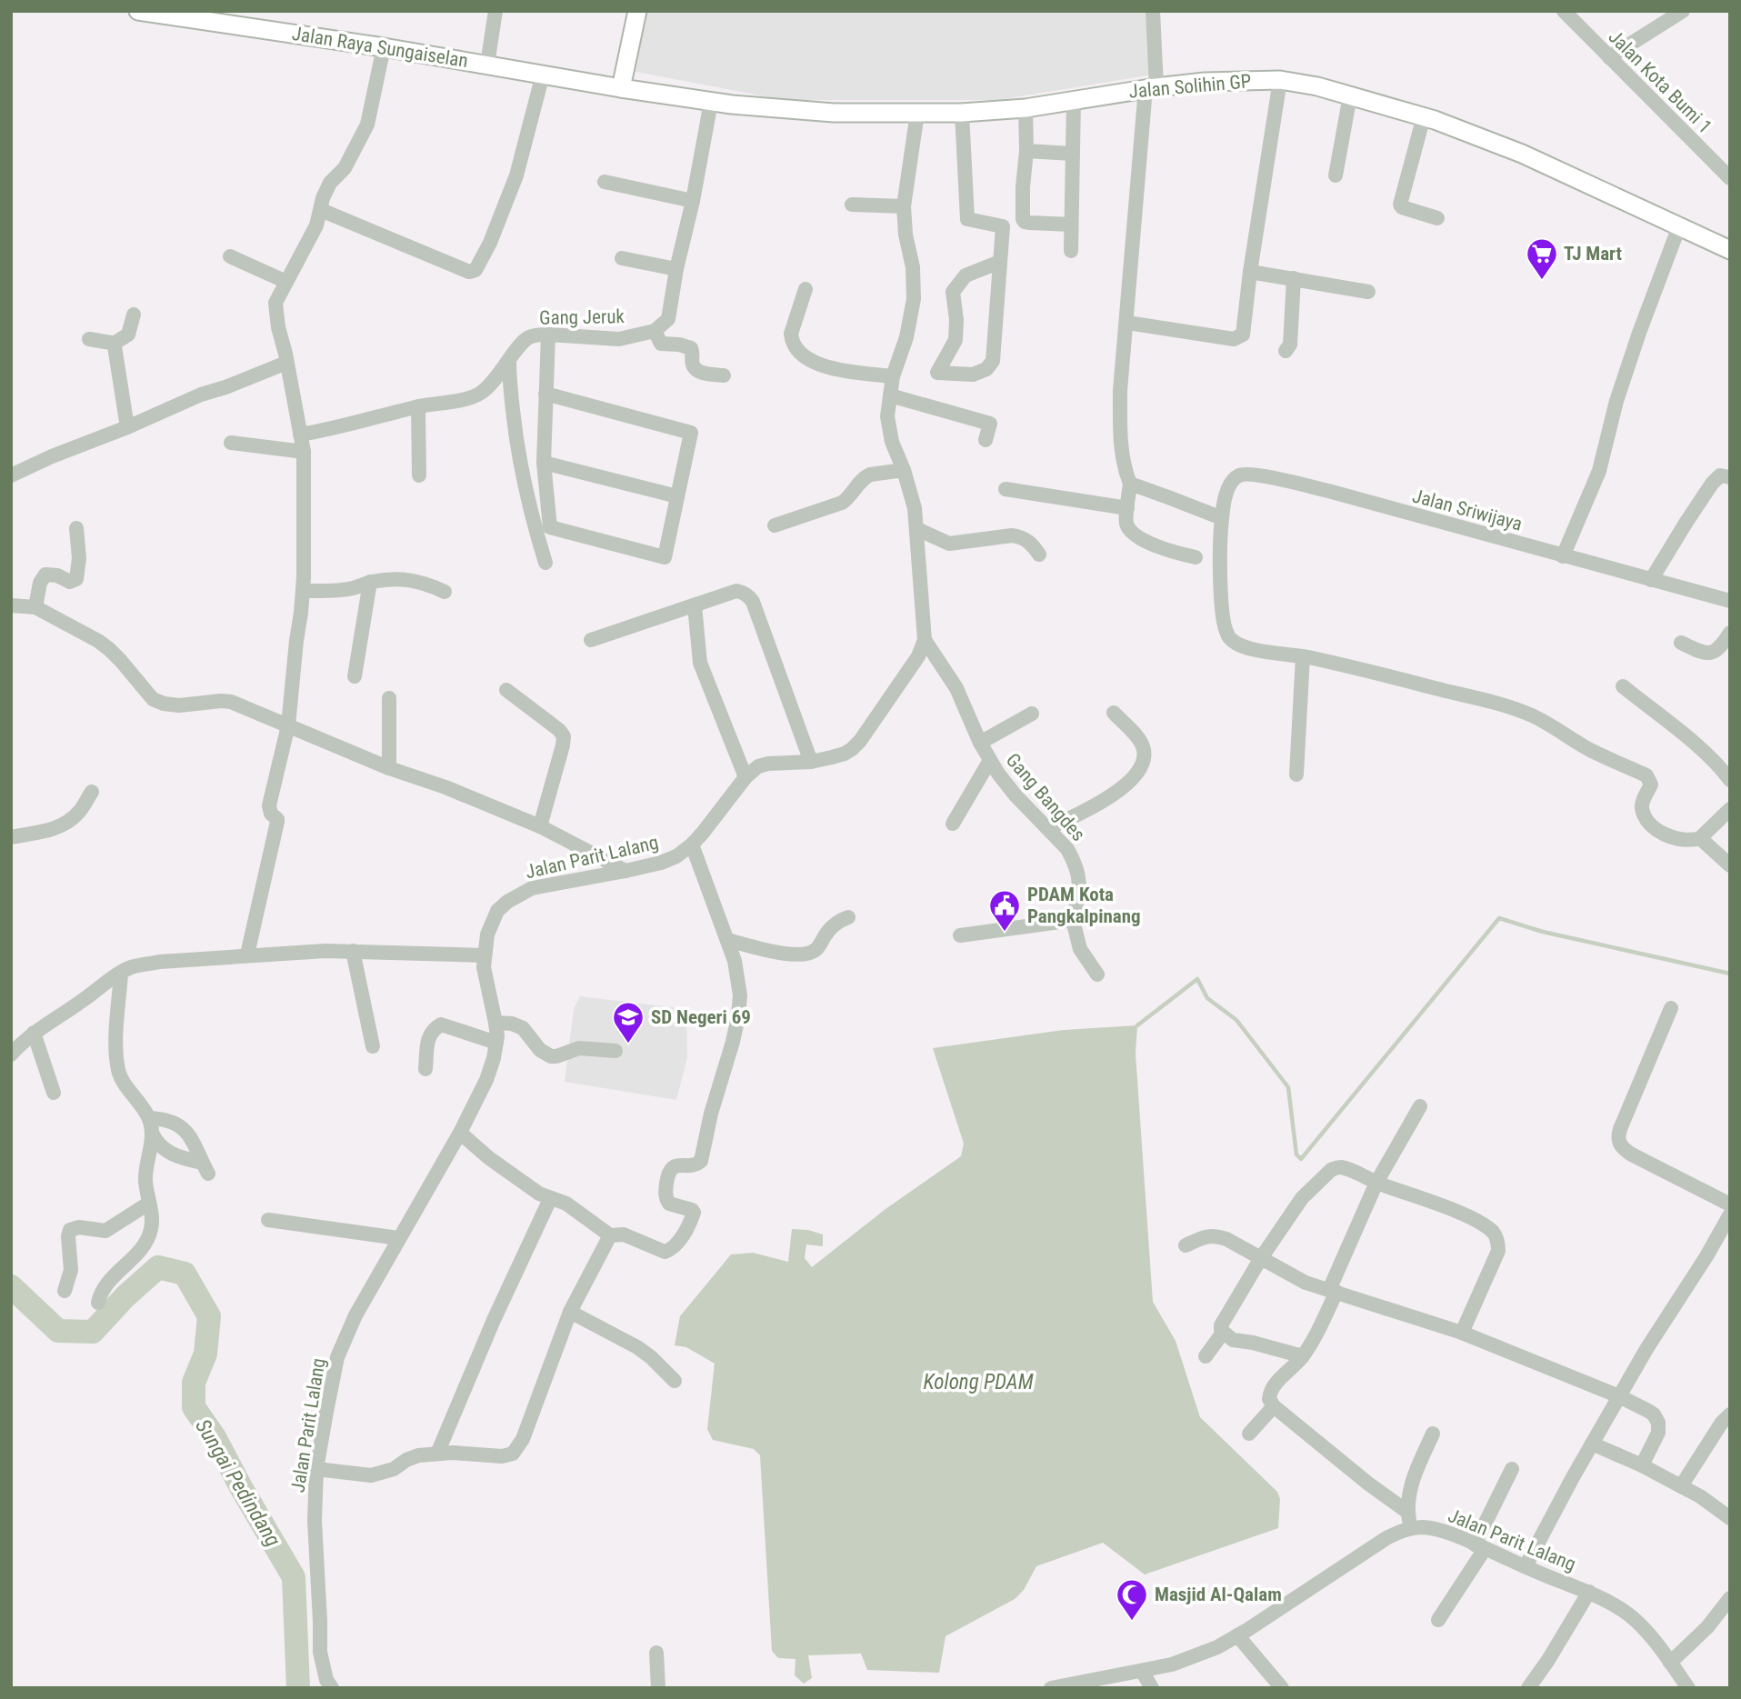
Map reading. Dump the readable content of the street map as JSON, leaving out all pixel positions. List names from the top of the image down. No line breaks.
{"streets":{"main road":["Jalan Raya Sungaiselan","Jalan Solihin GP"],"street":["Jalan Kota Bumi 1","Gang Jeruk","Jalan Sriwijaya","Gang Bangdes","Jalan Parit Lalang"]},"crossings":[["Jalan Raya Sungaiselan","Jalan Solihin GP"],["Gang Bangdes","Jalan Parit Lalang"]],"water":["Kolong PDAM","Sungai Pedindang"],"places":{"supermarket":["TJ Mart"],"public building":["PDAM Kota Pangkalpinang"],"school or university":["SD Negeri 69"],"mosque":["Masjid Al-Qalam"]}}
